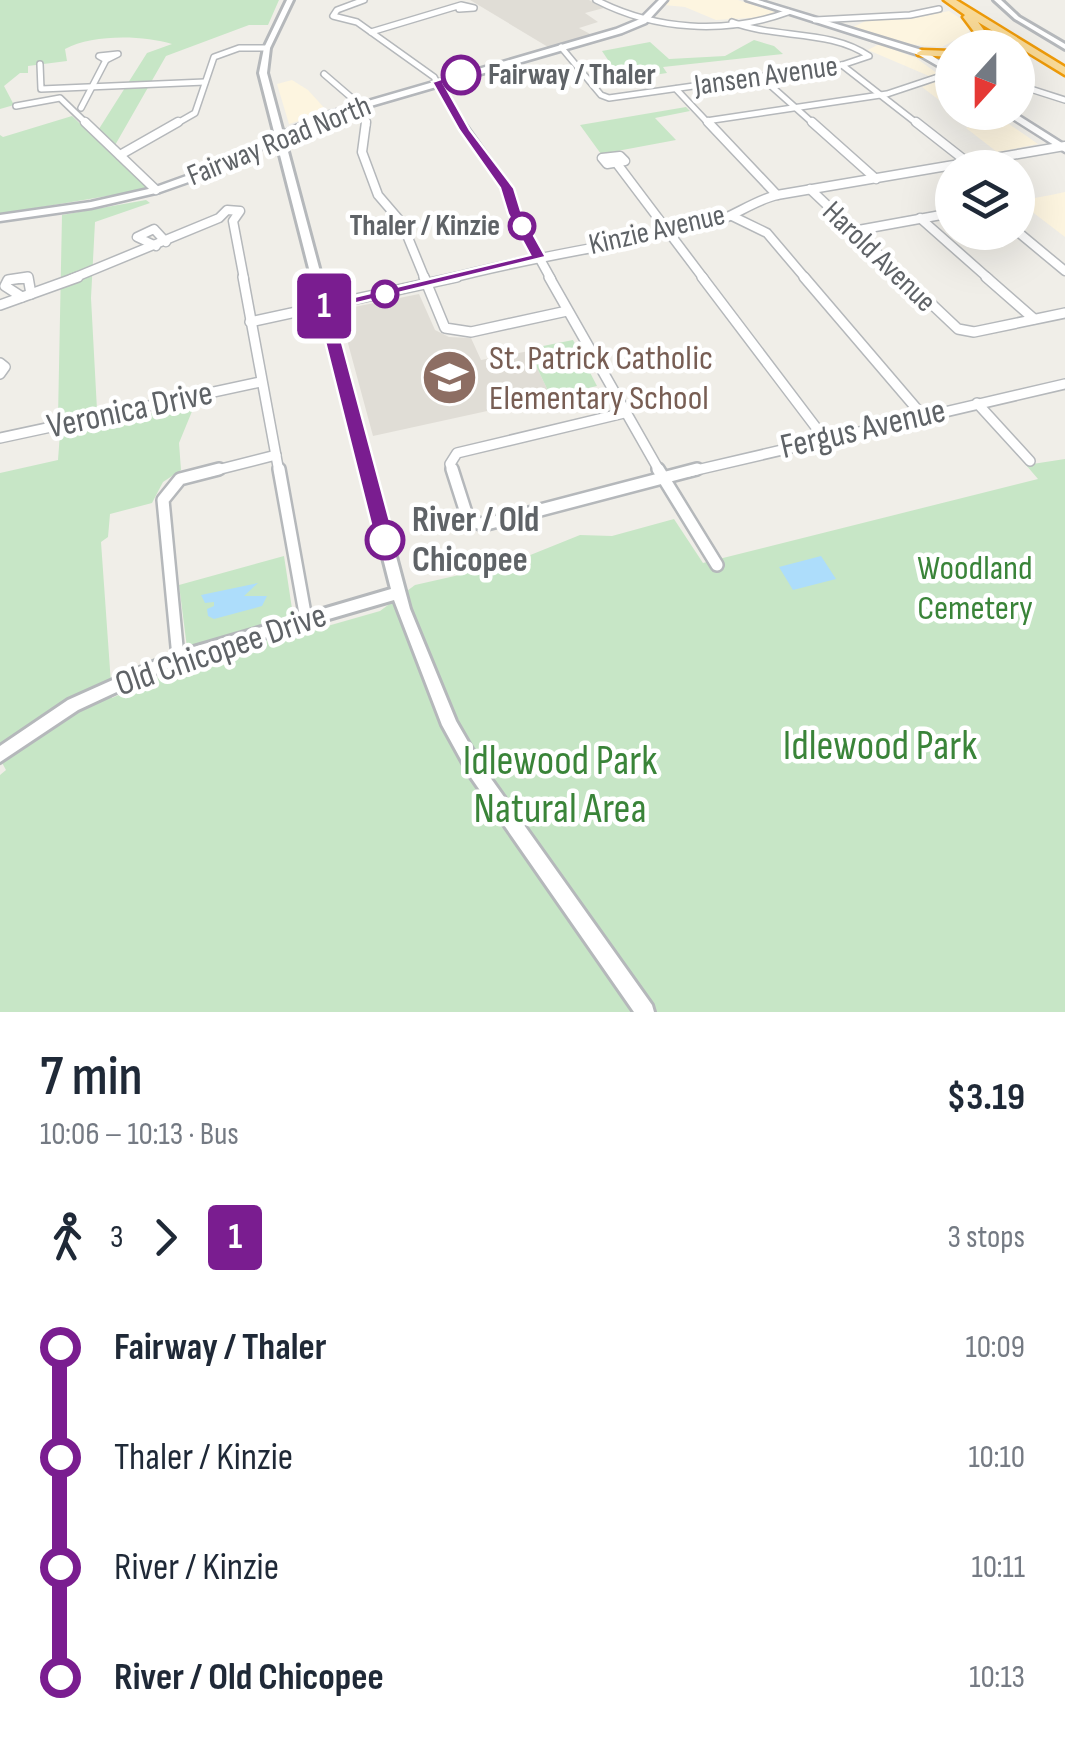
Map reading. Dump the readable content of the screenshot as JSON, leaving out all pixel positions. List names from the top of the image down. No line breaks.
{"streets":{"main road":["Fairway Road North"],"street":["Jansen Avenue","Kinzie Avenue","Harold Avenue","Veronica Drive","Fergus Avenue","Old Chicopee Drive"]},"crossings":[["Jansen Avenue","Fairway Road North"],["Kinzie Avenue","Harold Avenue"],["Kinzie Avenue","Veronica Drive"],["Veronica Drive","Old Chicopee Drive"]],"parks":["Woodland Cemetery","Idlewood Park","Idlewood Park Natural Area"],"places":{"other":["Fairway / Thaler","Thaler / Kinzie","River / Old Chicopee"],"school or university":["St. Patrick Catholic Elementary School"]},"lines":["bus line 1"],"north":"bottom","page":{"on_map":"1","heading":["7 min","10:06 – 10:13 · Bus","$3.19"],"legs":["3","1","3 stops"],"list":[{"name":"Fairway / Thaler","value":"10:09"},{"name":"Thaler / Kinzie","value":"10:10"},{"name":"River / Kinzie","value":"10:11"},{"name":"River / Old Chicopee","value":"10:13"}]}}
